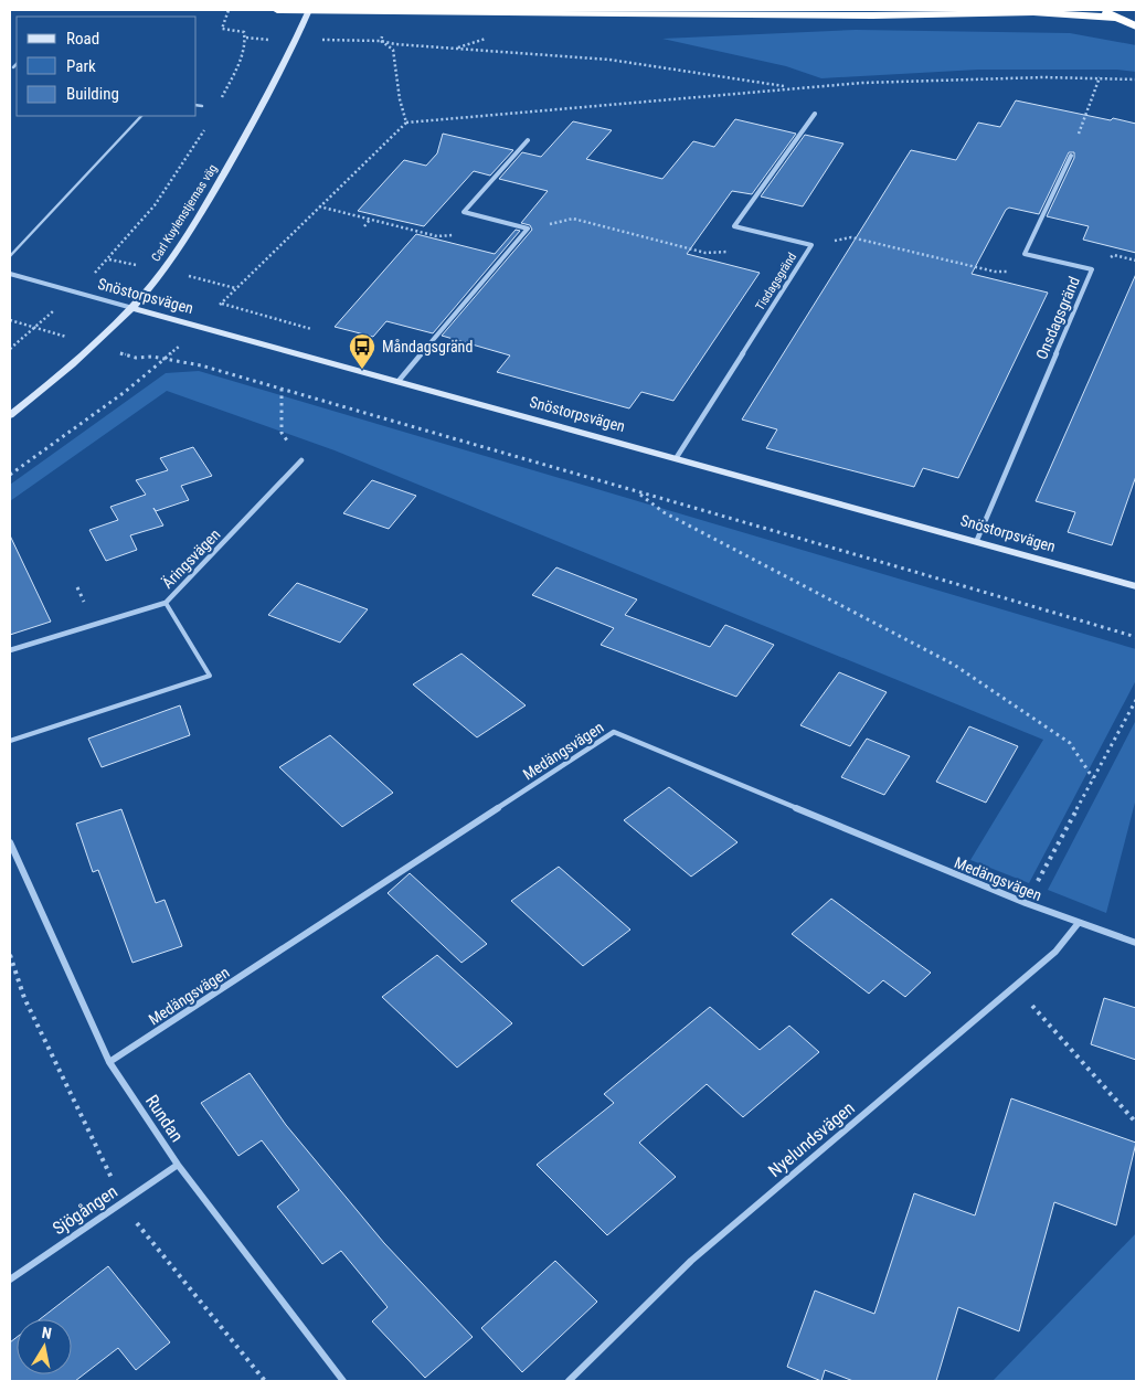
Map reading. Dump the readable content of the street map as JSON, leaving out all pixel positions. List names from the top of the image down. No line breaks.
{"streets":{"street":["Carl Kuylenstjernas väg","Tisdagsgränd","Snöstorpsvägen","Onsdagsgränd","Äringsvägen","Medängsvägen","Rundan","Nyelundsvägen","Sjögången"]},"crossings":[["Carl Kuylenstjernas väg","Snöstorpsvägen"],["Tisdagsgränd","Snöstorpsvägen"],["Snöstorpsvägen","Onsdagsgränd"],["Medängsvägen","Rundan"],["Medängsvägen","Nyelundsvägen"],["Rundan","Sjögången"]],"places":{"bus stop":["Måndagsgränd"]},"legend":["Road","Park","Building"],"north":"top"}
